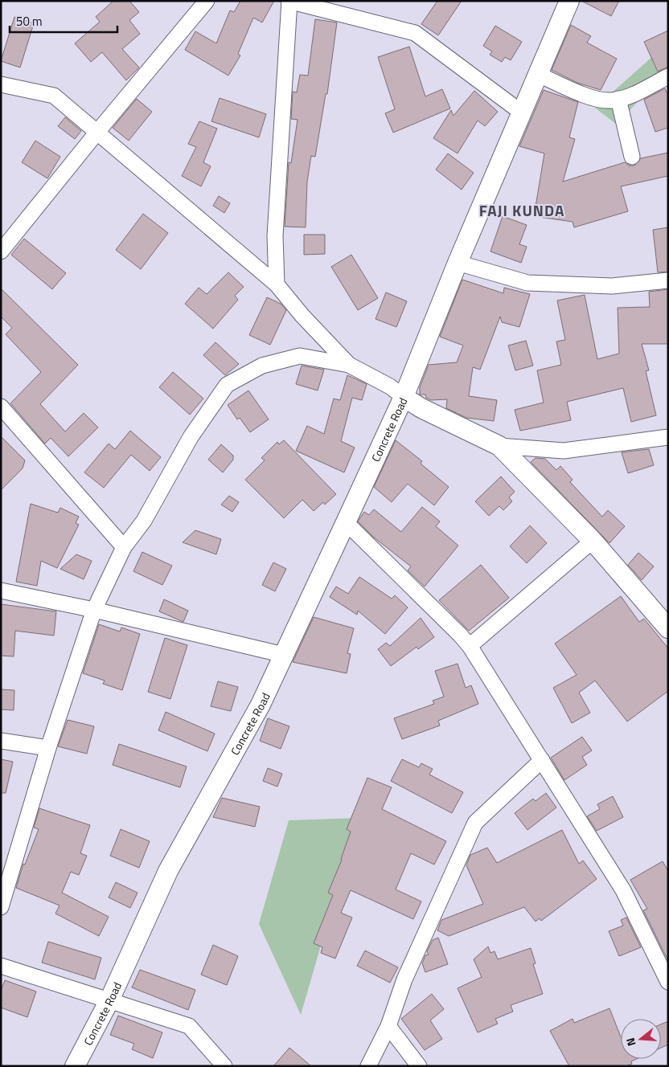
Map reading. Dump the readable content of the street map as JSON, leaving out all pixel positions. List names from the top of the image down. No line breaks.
{"streets":{"street":["Concrete Road"]},"districts":["FAJI KUNDA"],"scale_bar":"50 m","north":"left"}
